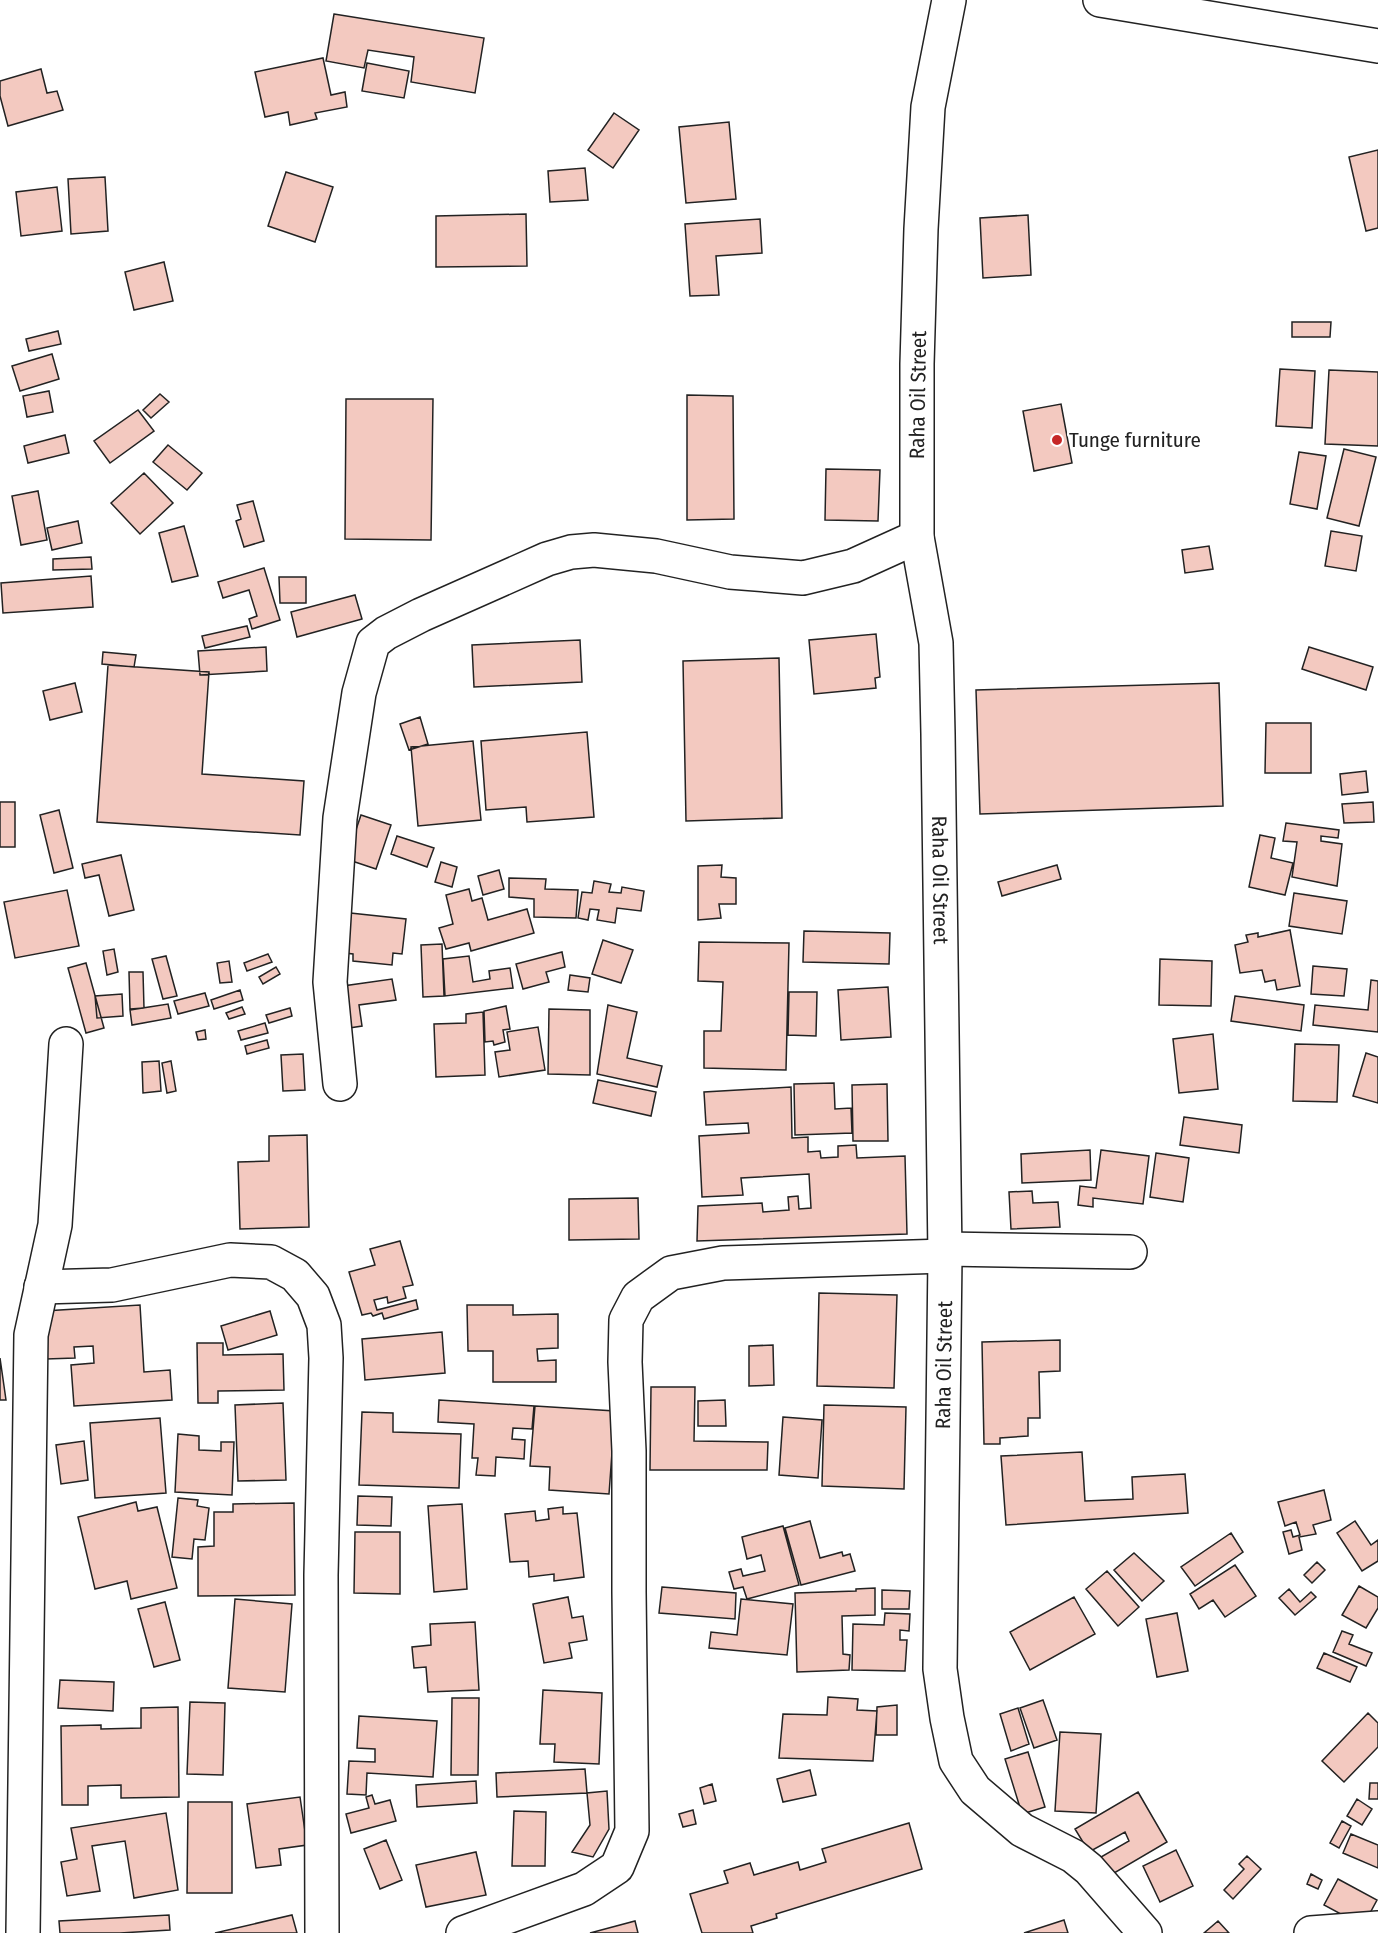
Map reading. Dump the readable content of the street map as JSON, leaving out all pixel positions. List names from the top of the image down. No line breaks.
{"streets":{"main road":["Raha Oil Street"]},"places":["Tunge furniture"]}
